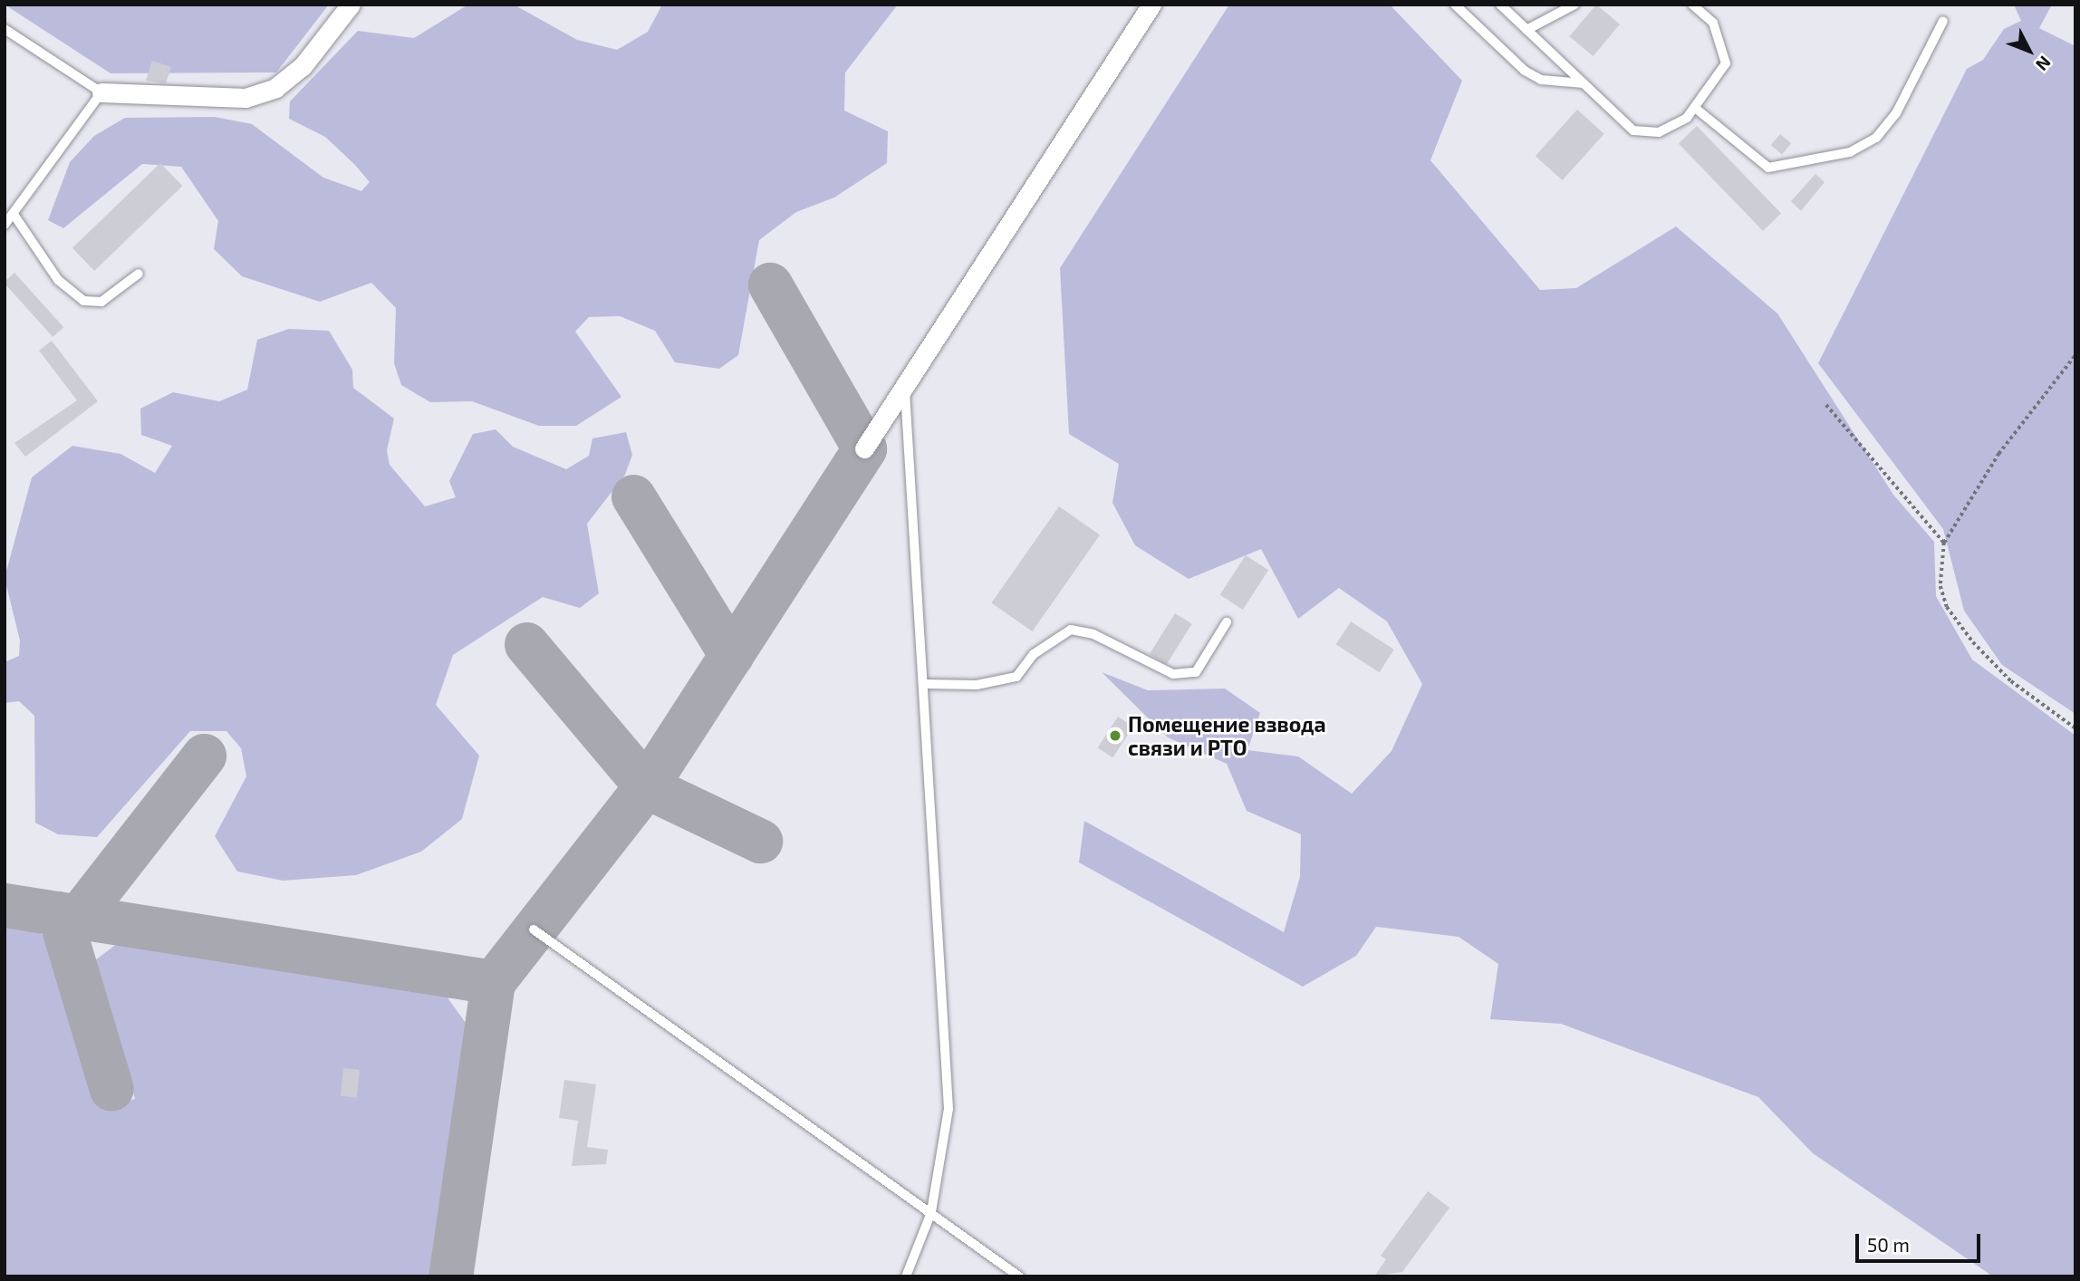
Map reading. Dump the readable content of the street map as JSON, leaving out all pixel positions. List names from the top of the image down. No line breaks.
{"places":["Помещение взвода связи и РТО"],"scale_bar":"50 m","north":"bottom right"}
